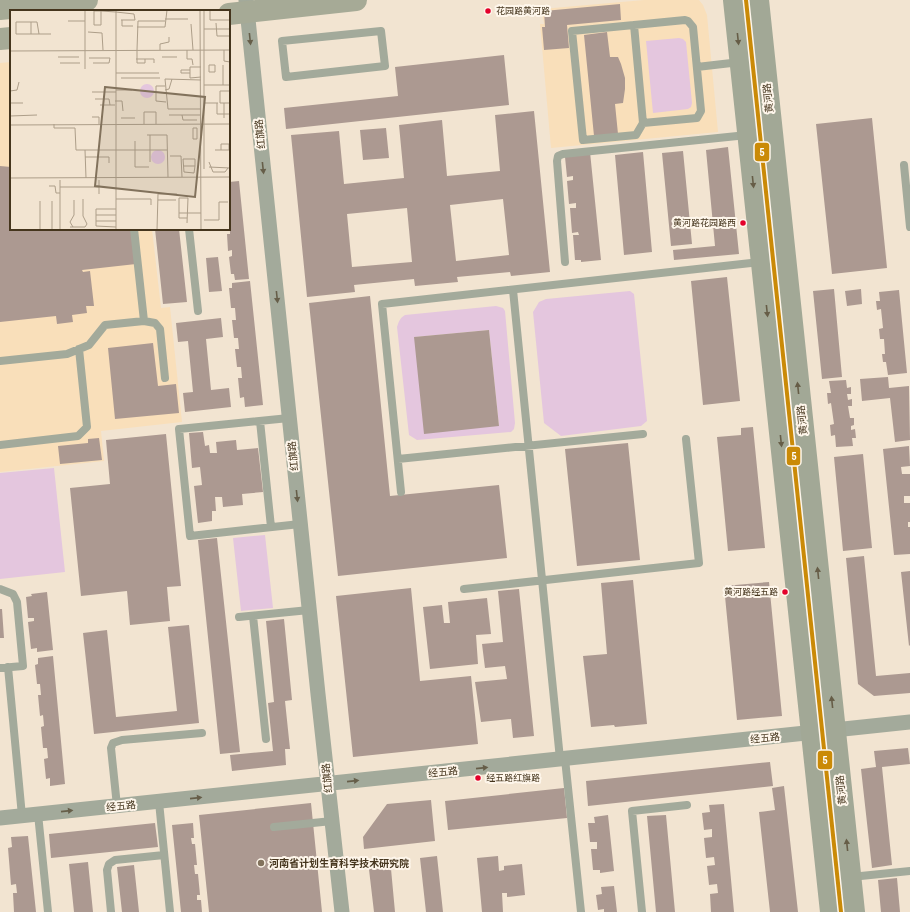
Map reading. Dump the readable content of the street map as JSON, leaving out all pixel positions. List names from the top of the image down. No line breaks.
{"streets":{"main road":["黄河路"],"street":["红旗路","经五路"]},"crossings":[["黄河路","经五路"],["红旗路","经五路"]],"one_way":["红旗路","经五路"],"places":["花园路黄河路","黄河路花园路西","黄河路经五路","经五路红旗路","河南省计划生育科学技术研究院"],"lines":["transit line 5"]}
